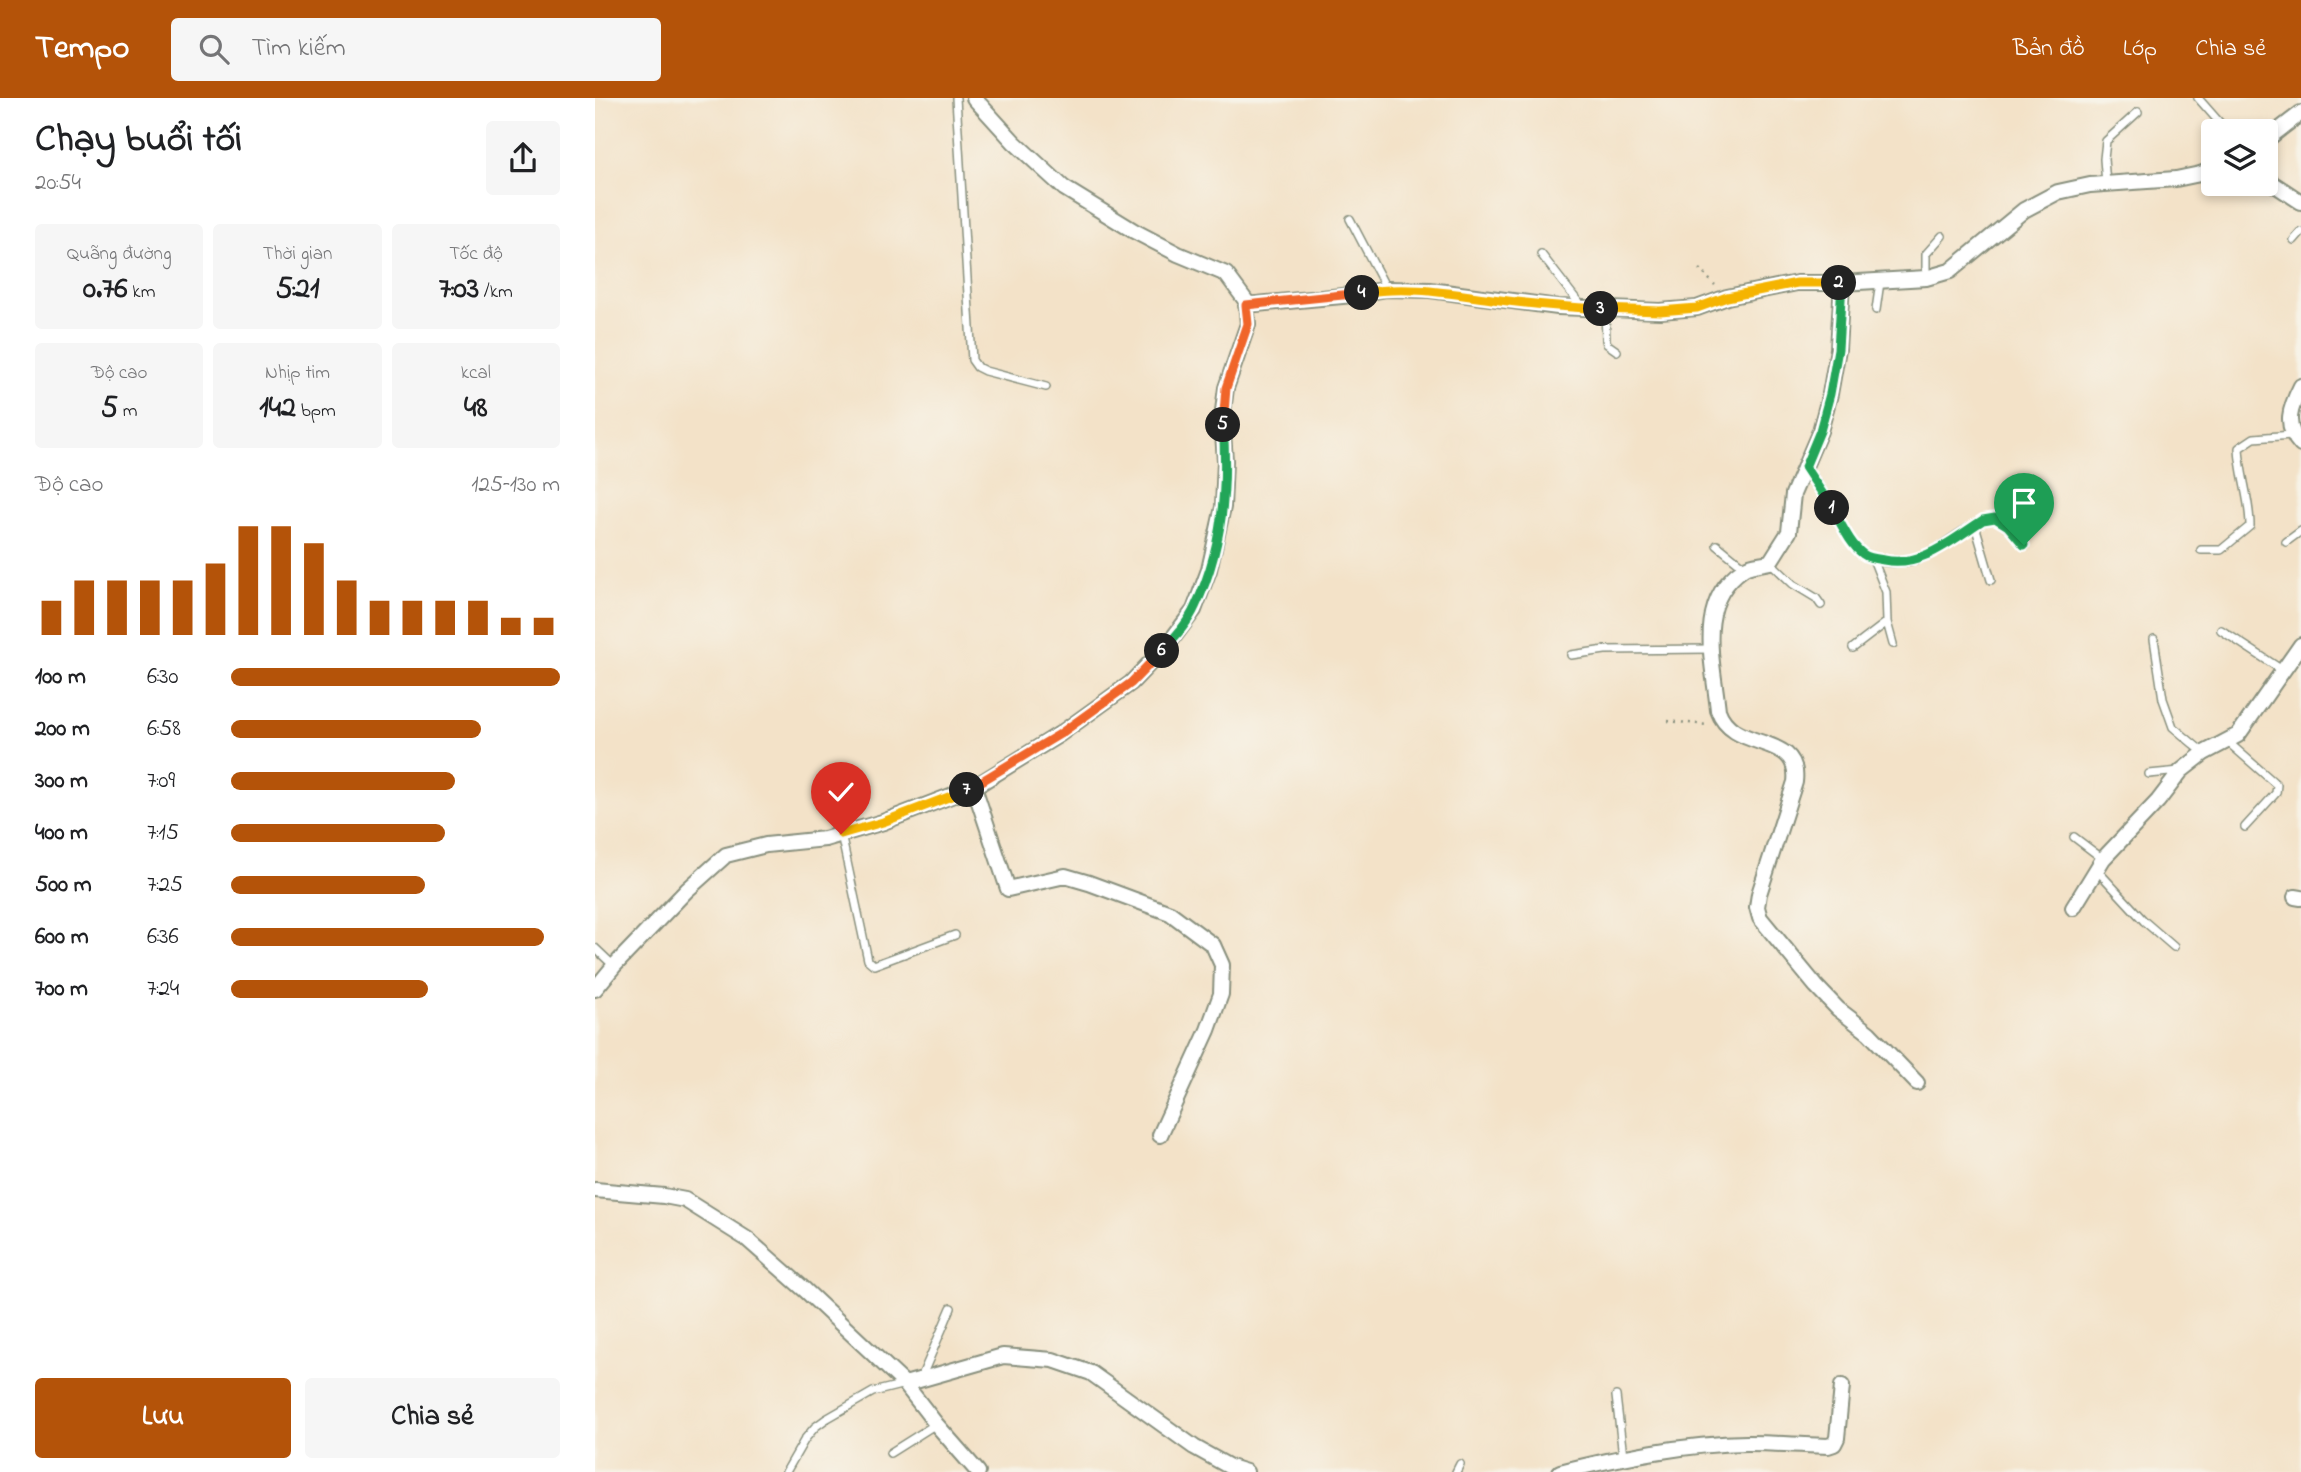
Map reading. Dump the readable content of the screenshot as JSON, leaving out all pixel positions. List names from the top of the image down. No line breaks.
{"page":{"header":"Tempo","search":"Tìm kiếm","nav":["Bản đồ","Lớp","Chia sẻ"],"heading":["Chạy buổi tối","20:54"],"stats":[["Quãng đường","0.76 km"],["Thời gian","5:21"],["Tốc độ","7:03 /km"],["Độ cao","5 m"],["Nhịp tim","142 bpm"],["kcal","48"]],"pins":["2","4","3","5","1","6","7"],"chart":["Độ cao","125–130 m"],"list":[{"name":"100 m","note":"6:30"},{"name":"200 m","note":"6:58"},{"name":"300 m","note":"7:09"},{"name":"400 m","note":"7:15"},{"name":"500 m","note":"7:25"},{"name":"600 m","note":"6:36"},{"name":"700 m","note":"7:24"}],"buttons":["Lưu","Chia sẻ"]}}
